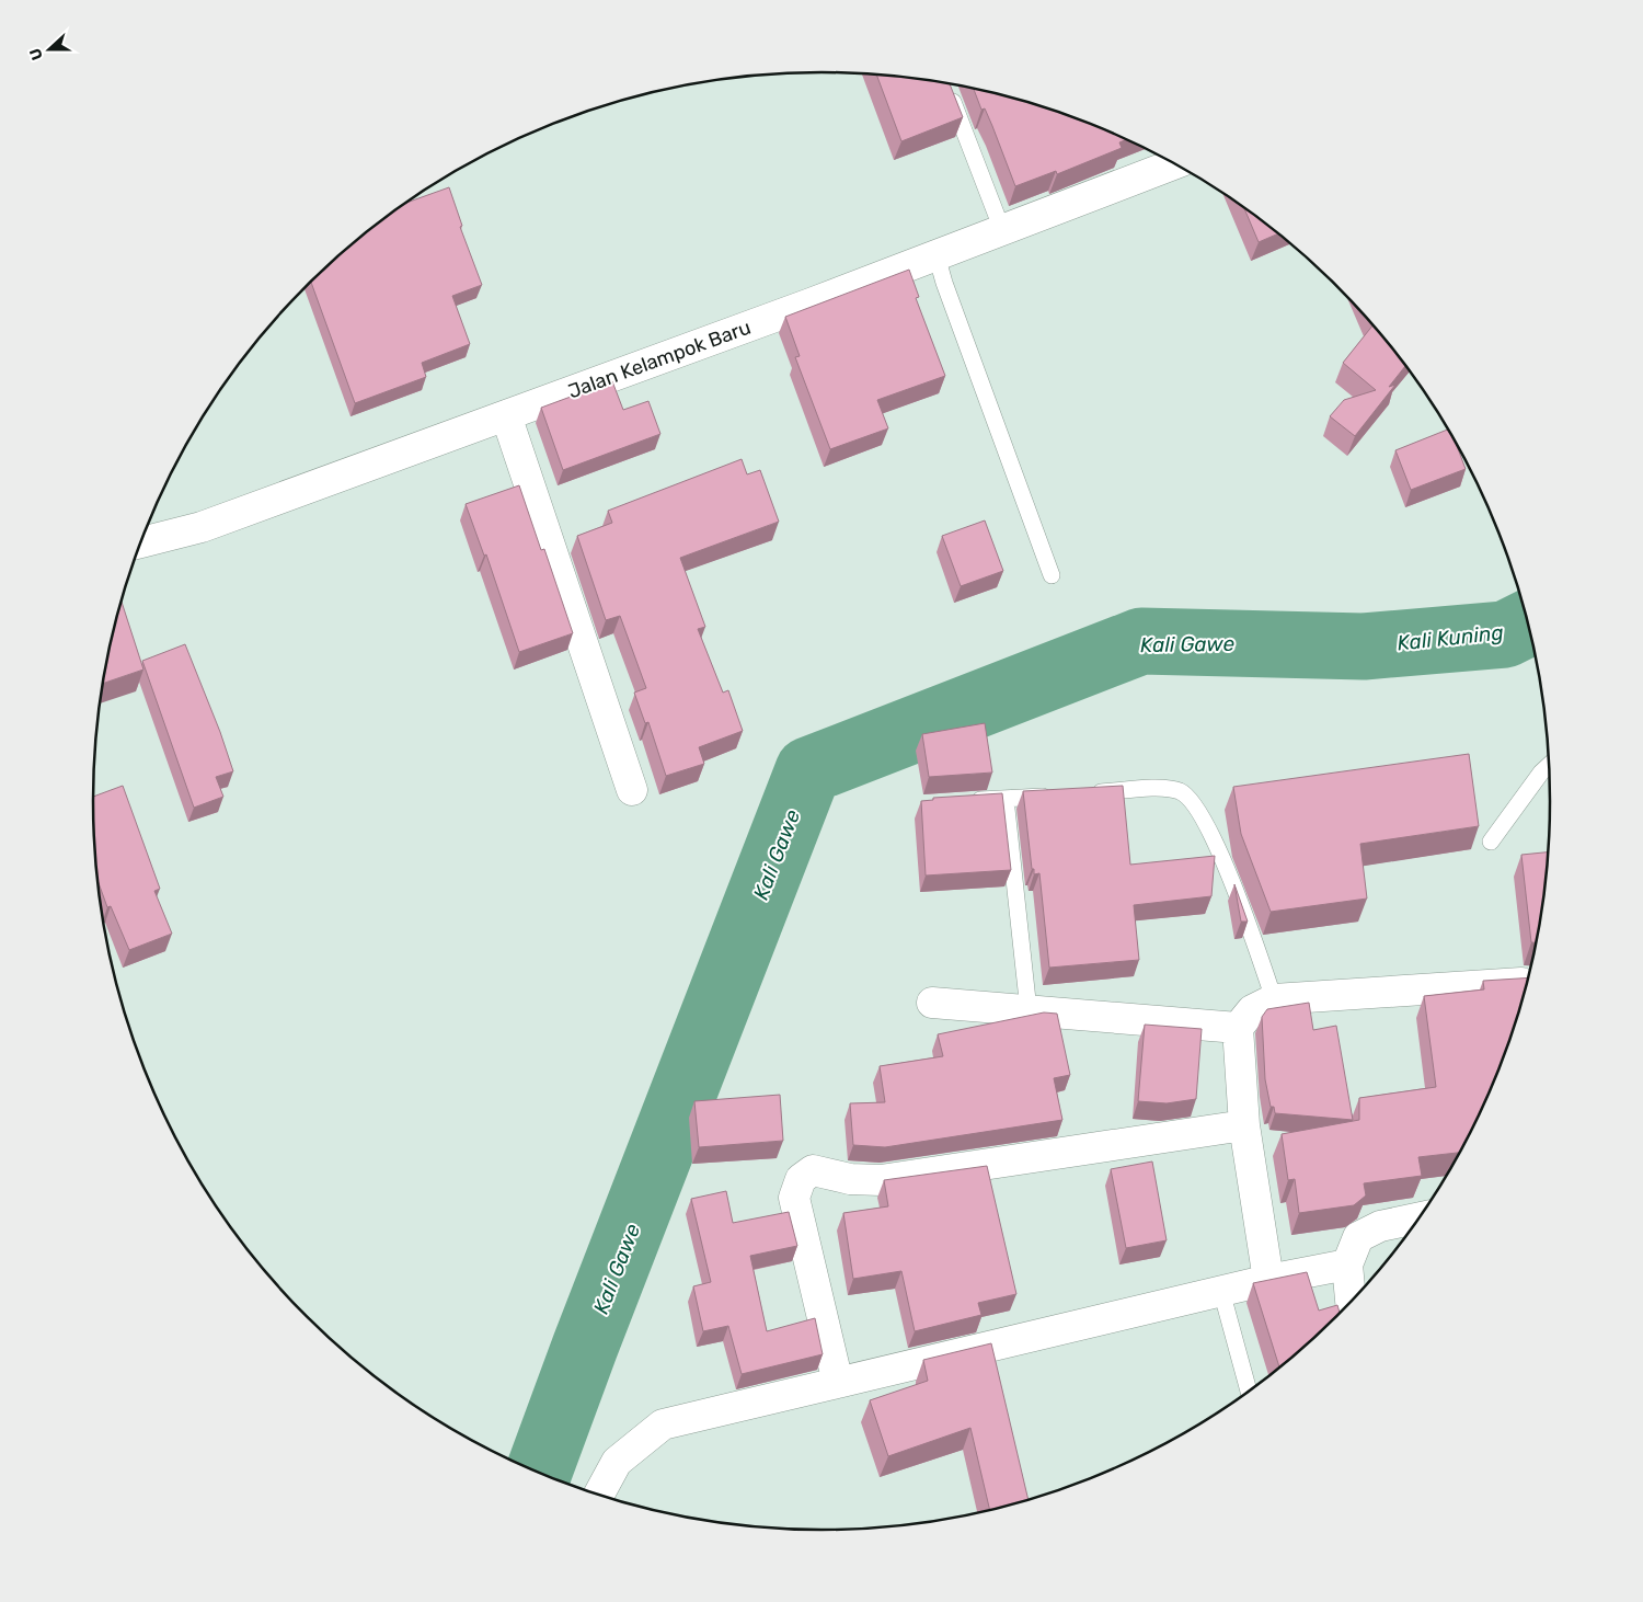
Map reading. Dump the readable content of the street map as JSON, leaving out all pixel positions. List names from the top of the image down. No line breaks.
{"streets":{"street":["Jalan Kelampok Baru"]},"water":["Kali Kuning","Kali Gawe"],"north":"left"}
